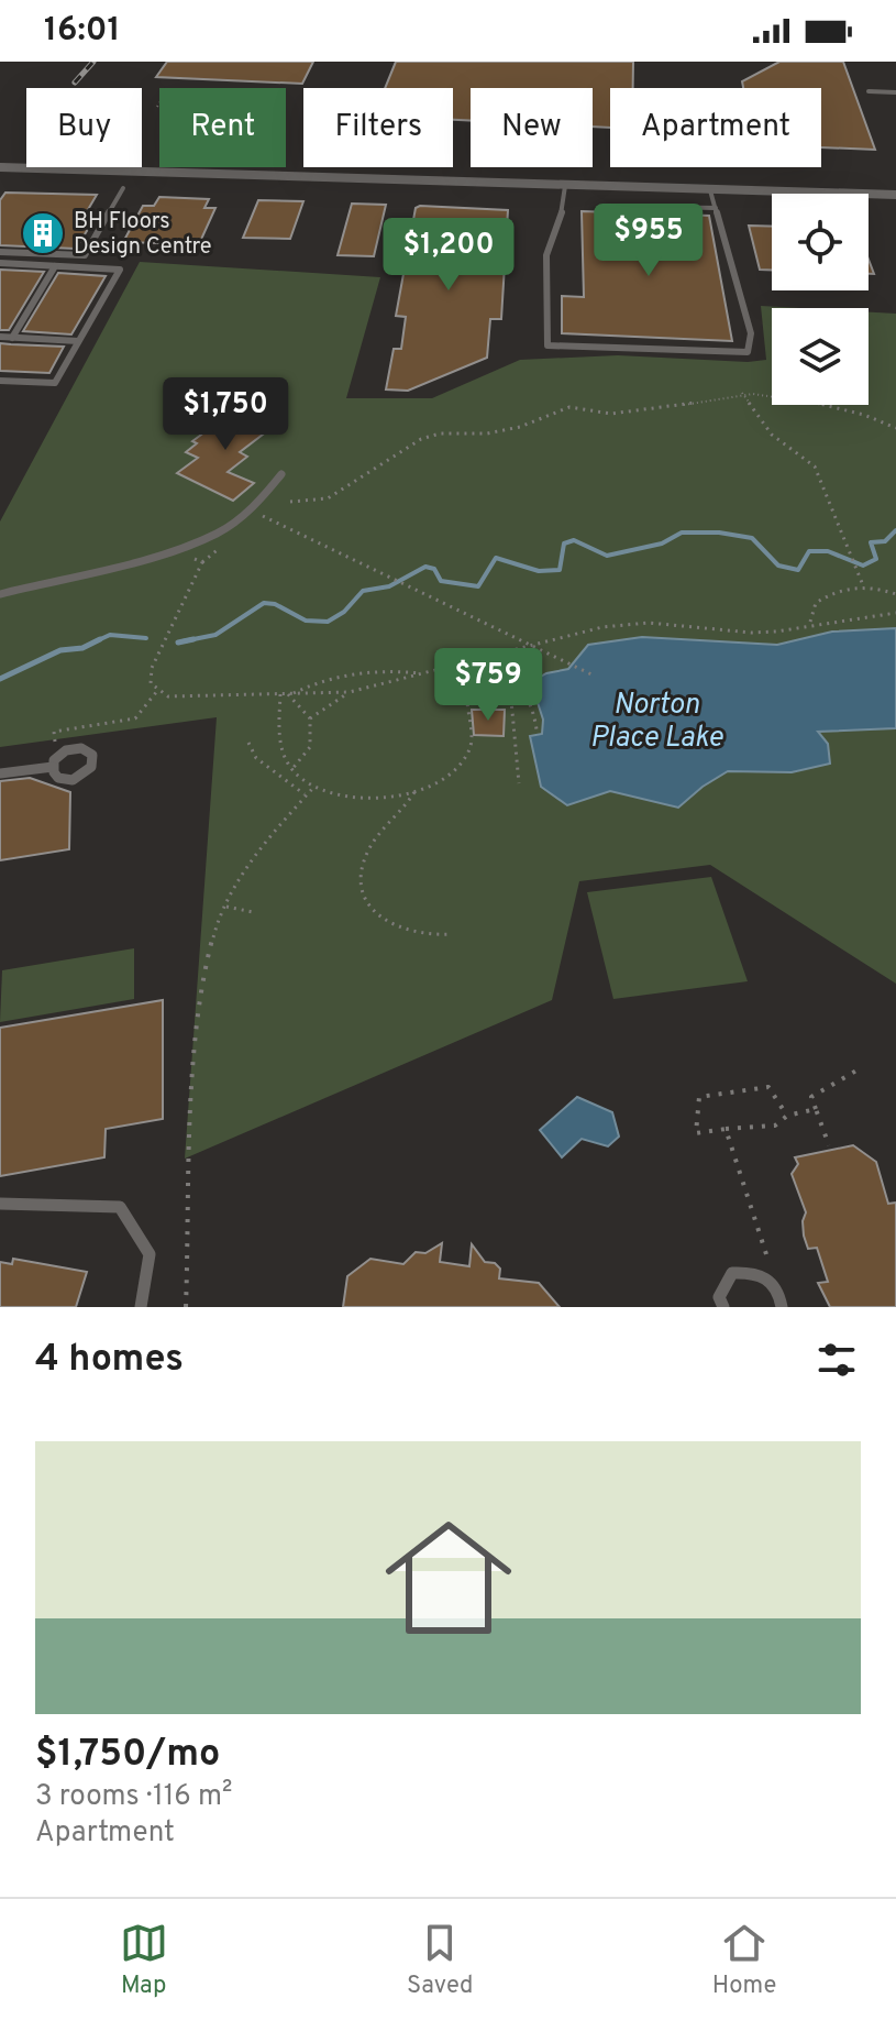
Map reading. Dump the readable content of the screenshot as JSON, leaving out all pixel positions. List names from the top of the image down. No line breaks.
{"water":["Norton Place Lake"],"places":{"building":["BH Floors Design Centre"]},"page":{"status":"16:01","chip":["Buy","Rent","Filters","New","Apartment"],"price":["$955","$1,200","$1,750","$759"],"heading":"4 homes","list":[{"name":"$1,750/mo","note":"3 rooms · 116 m² · Apartment"}],"tabs":["Map","Saved","Home"]}}
